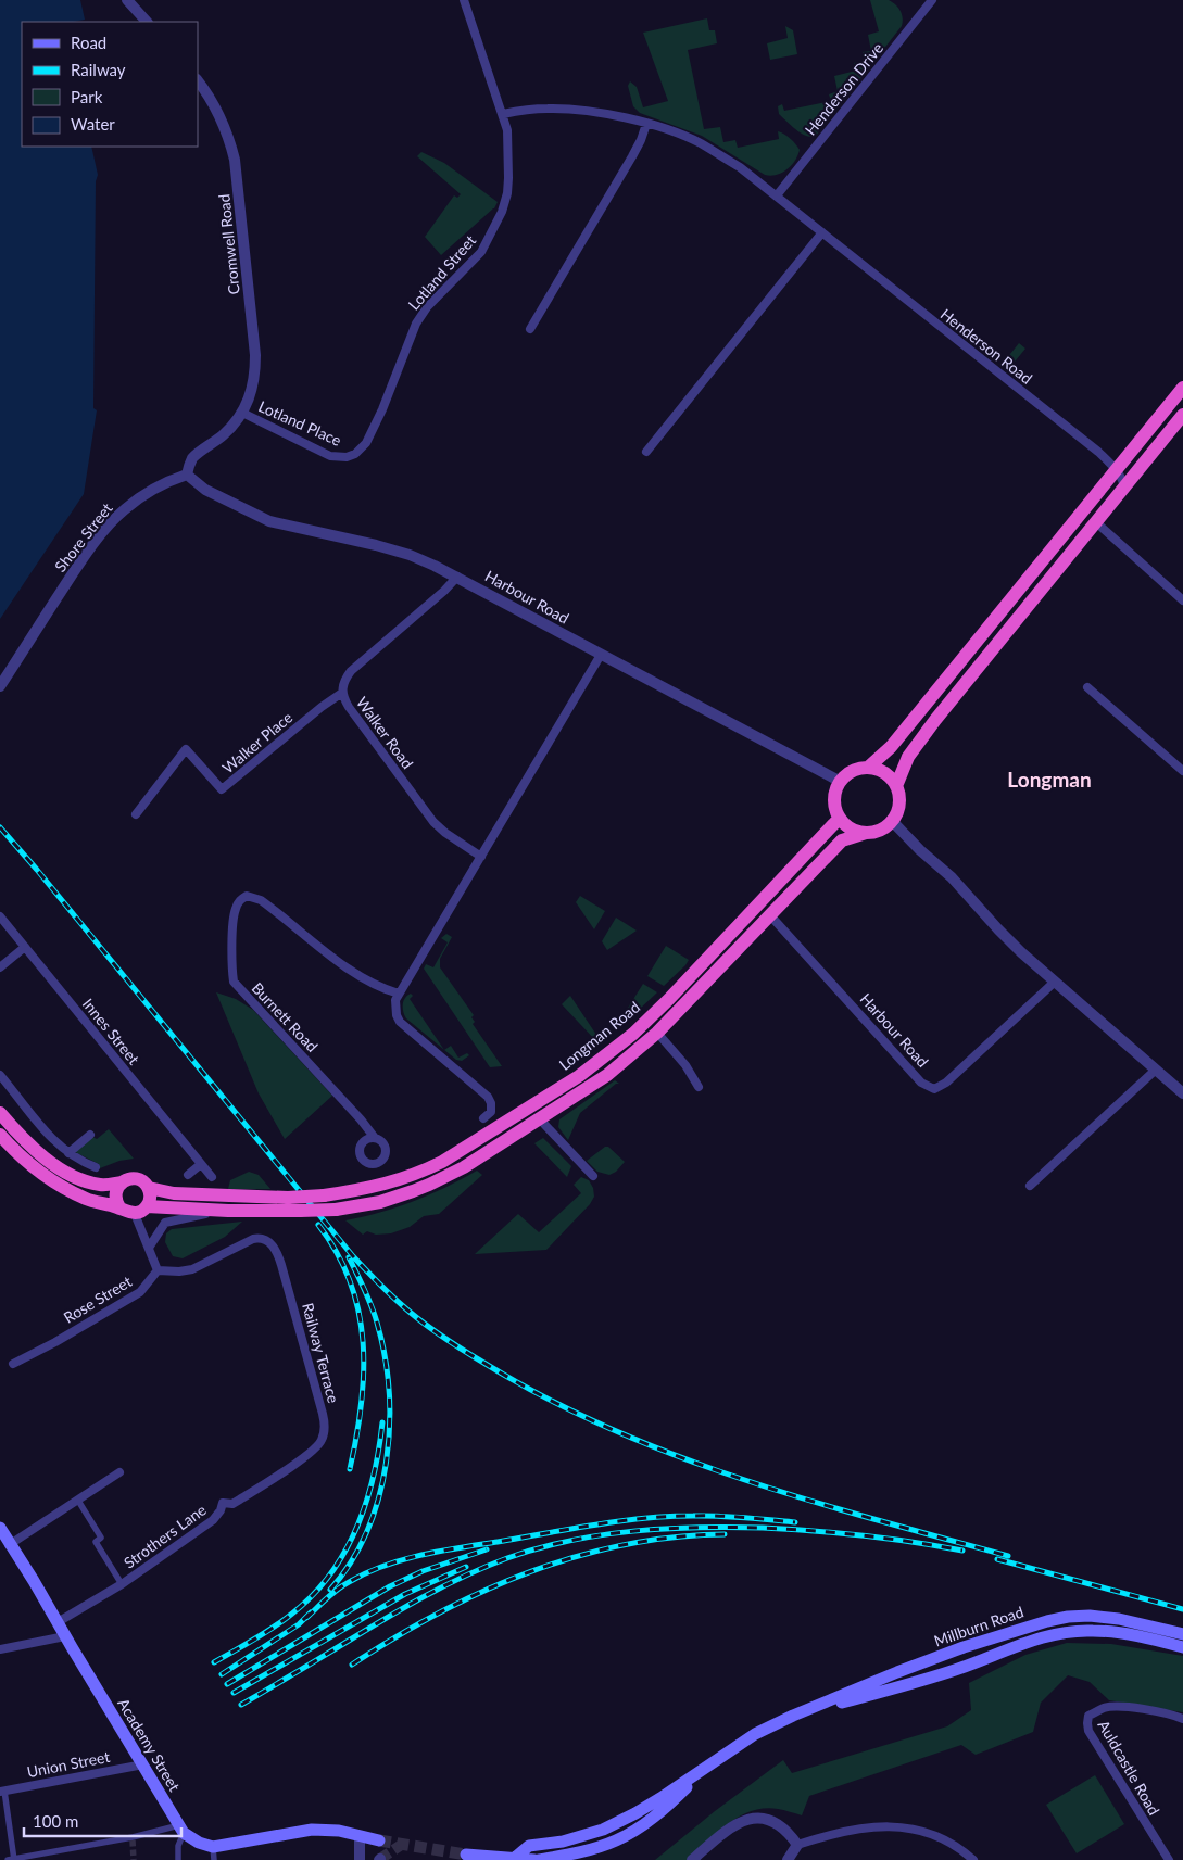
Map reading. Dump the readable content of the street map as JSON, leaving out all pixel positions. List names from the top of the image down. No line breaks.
{"streets":{"highway":["Longman Road"],"main road":["Millburn Road","Academy Street"],"street":["Henderson Drive","Cromwell Road","Lotland Street","Henderson Road","Lotland Place","Shore Street","Harbour Road","Walker Road","Walker Place","Burnett Road","Innes Street","Rose Street","Railway Terrace","Strothers Lane","Union Street","Auldcastle Road"]},"crossings":[["Henderson Drive","Henderson Road"],["Cromwell Road","Lotland Place"],["Lotland Street","Henderson Road"],["Lotland Street","Lotland Place"],["Shore Street","Harbour Road"],["Harbour Road","Walker Road"],["Harbour Road","Longman Road"],["Walker Road","Walker Place"],["Rose Street","Railway Terrace"],["Railway Terrace","Strothers Lane"],["Strothers Lane","Academy Street"],["Academy Street","Union Street"]],"districts":["Longman"],"legend":["Road","Railway","Park","Water"],"scale_bar":"100 m"}
